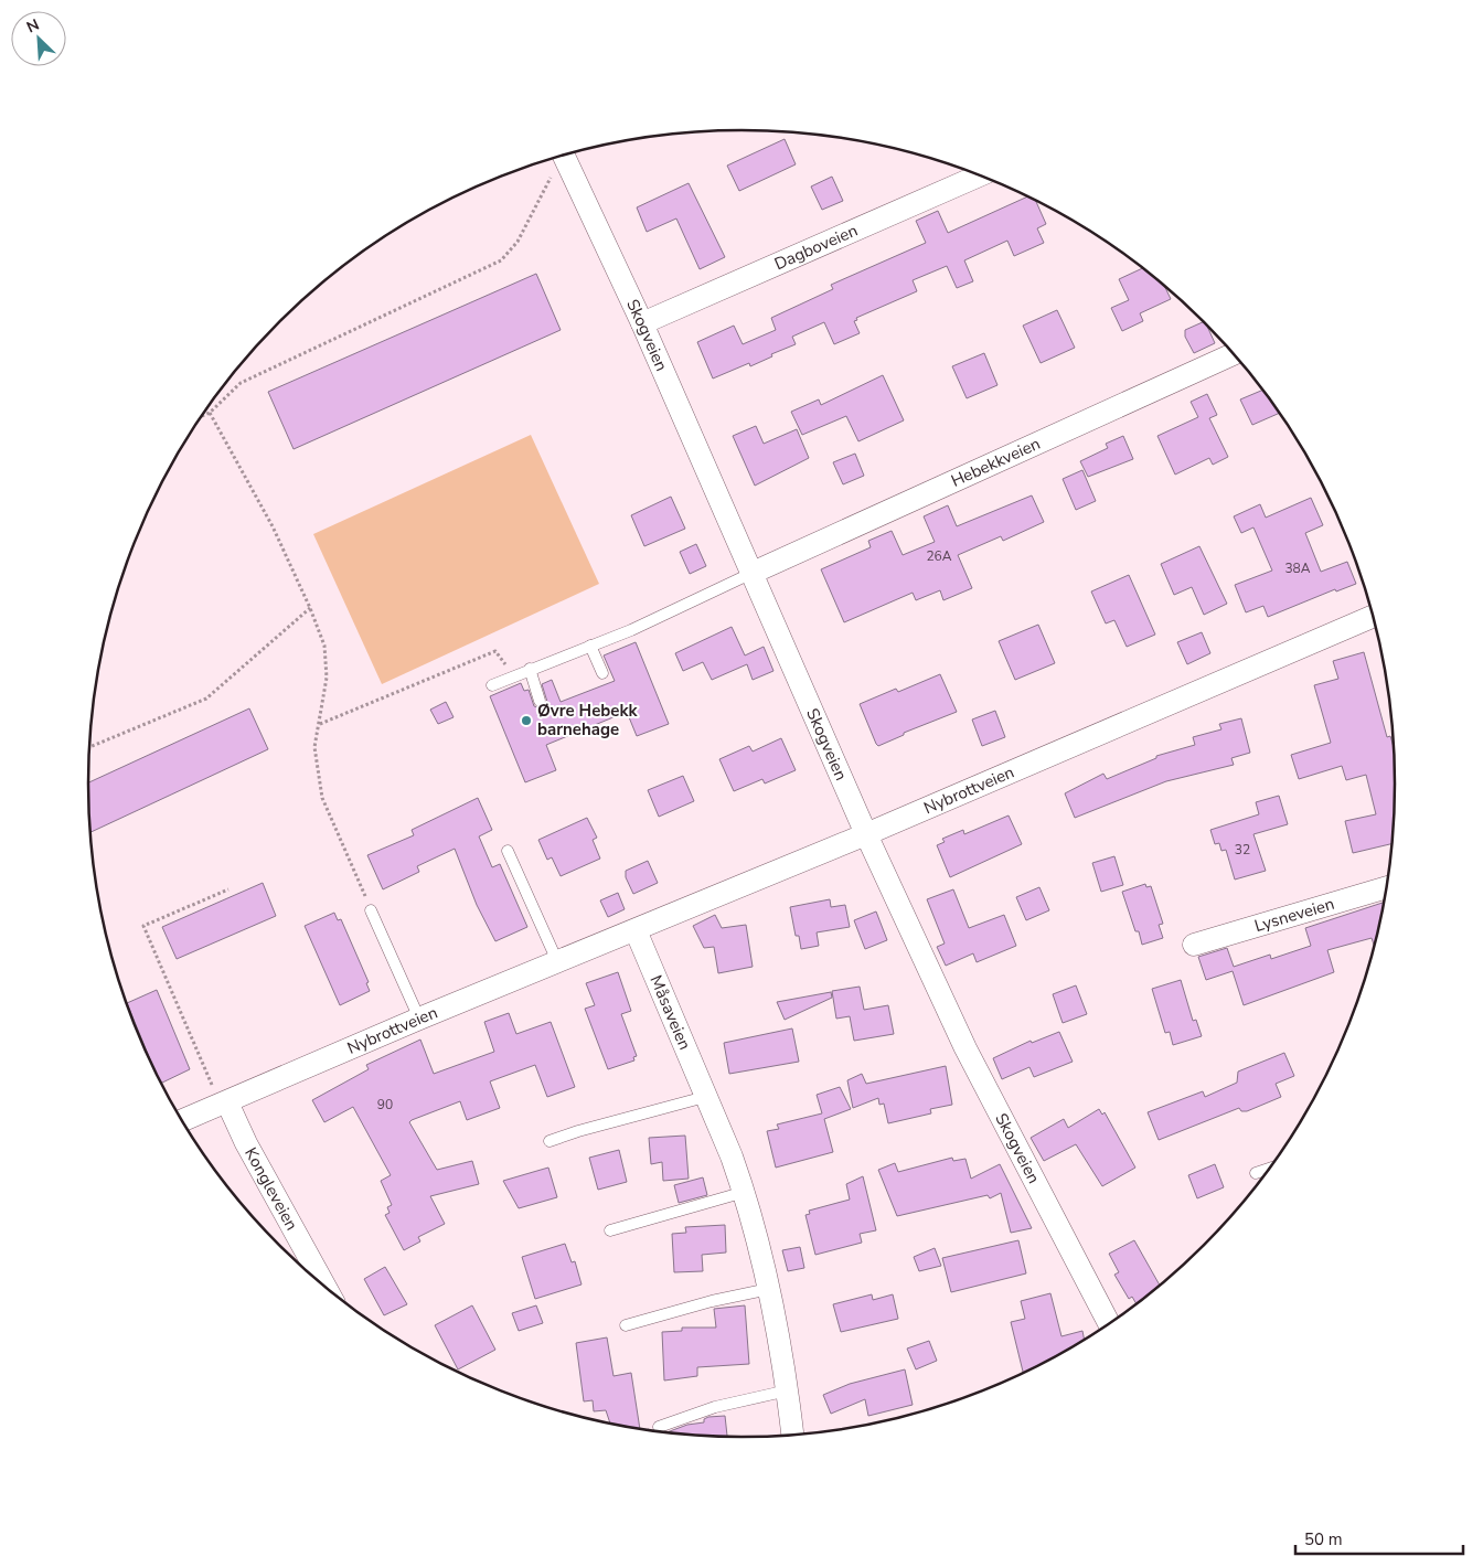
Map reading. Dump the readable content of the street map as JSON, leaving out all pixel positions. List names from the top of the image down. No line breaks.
{"streets":{"street":["Dagboveien","Skogveien","Hebekkveien","Nybrottveien","Lysneveien","Måsaveien","Kongleveien"]},"crossings":[["Dagboveien","Skogveien"],["Skogveien","Hebekkveien"],["Skogveien","Nybrottveien"],["Nybrottveien","Måsaveien"],["Nybrottveien","Kongleveien"]],"places":["Øvre Hebekk barnehage"],"house_numbers":["26A","38A","32","90"],"scale_bar":"50 m","north":"top left"}
